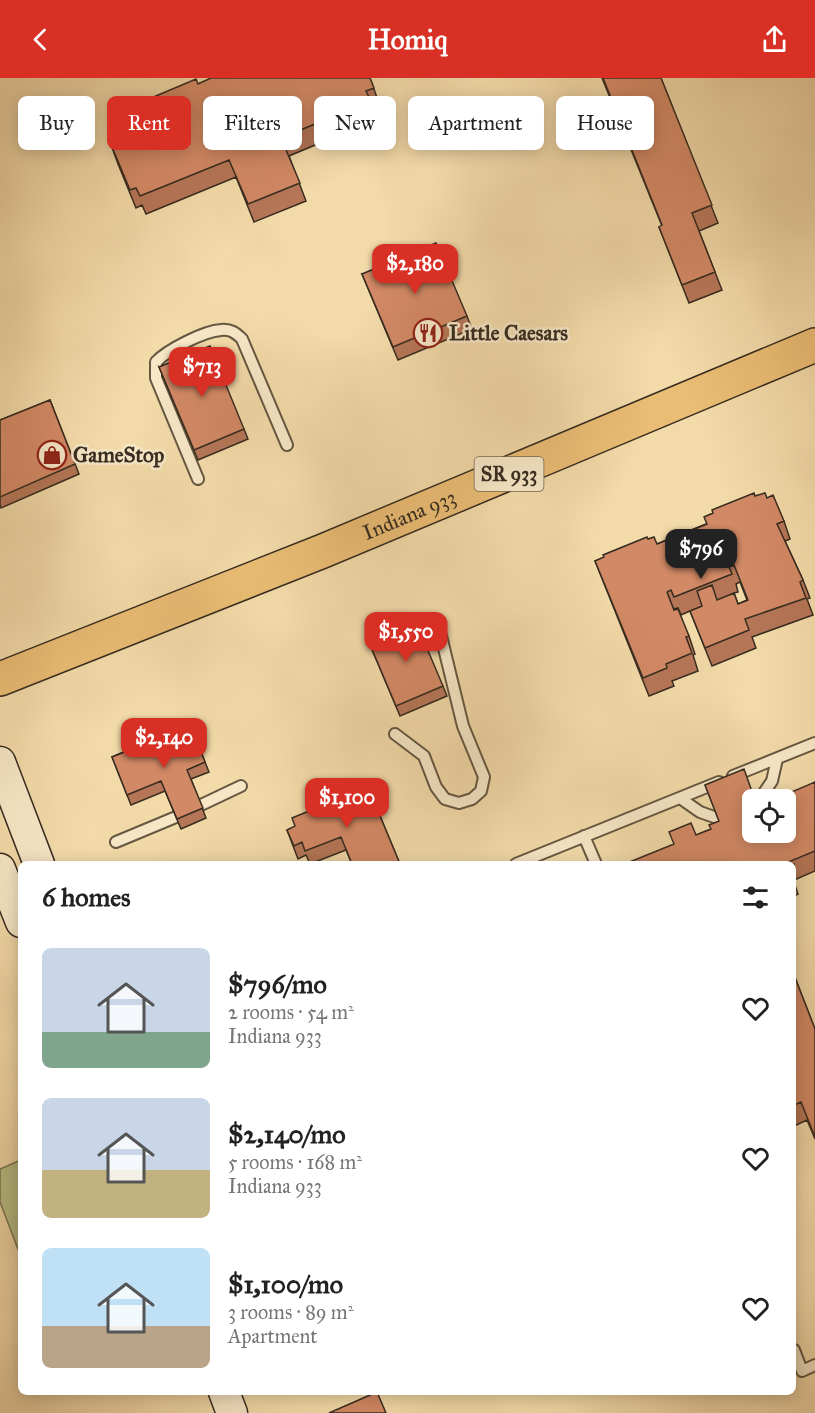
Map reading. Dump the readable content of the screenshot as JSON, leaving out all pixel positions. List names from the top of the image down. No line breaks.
{"streets":{"main road":["SR 933","Indiana 933"]},"places":{"restaurant":["Little Caesars"],"shop":["GameStop"]},"page":{"header":"Homiq","chip":["Buy","Rent","Filters","New","Apartment","House"],"price":["$2,180","$713","$796","$1,550","$2,140","$1,100"],"heading":"6 homes","list":[{"name":"$796/mo","note":"2 rooms · 54 m² · Indiana 933"},{"name":"$2,140/mo","note":"5 rooms · 168 m² · Indiana 933"},{"name":"$1,100/mo","note":"3 rooms · 89 m² · Apartment"}]}}
